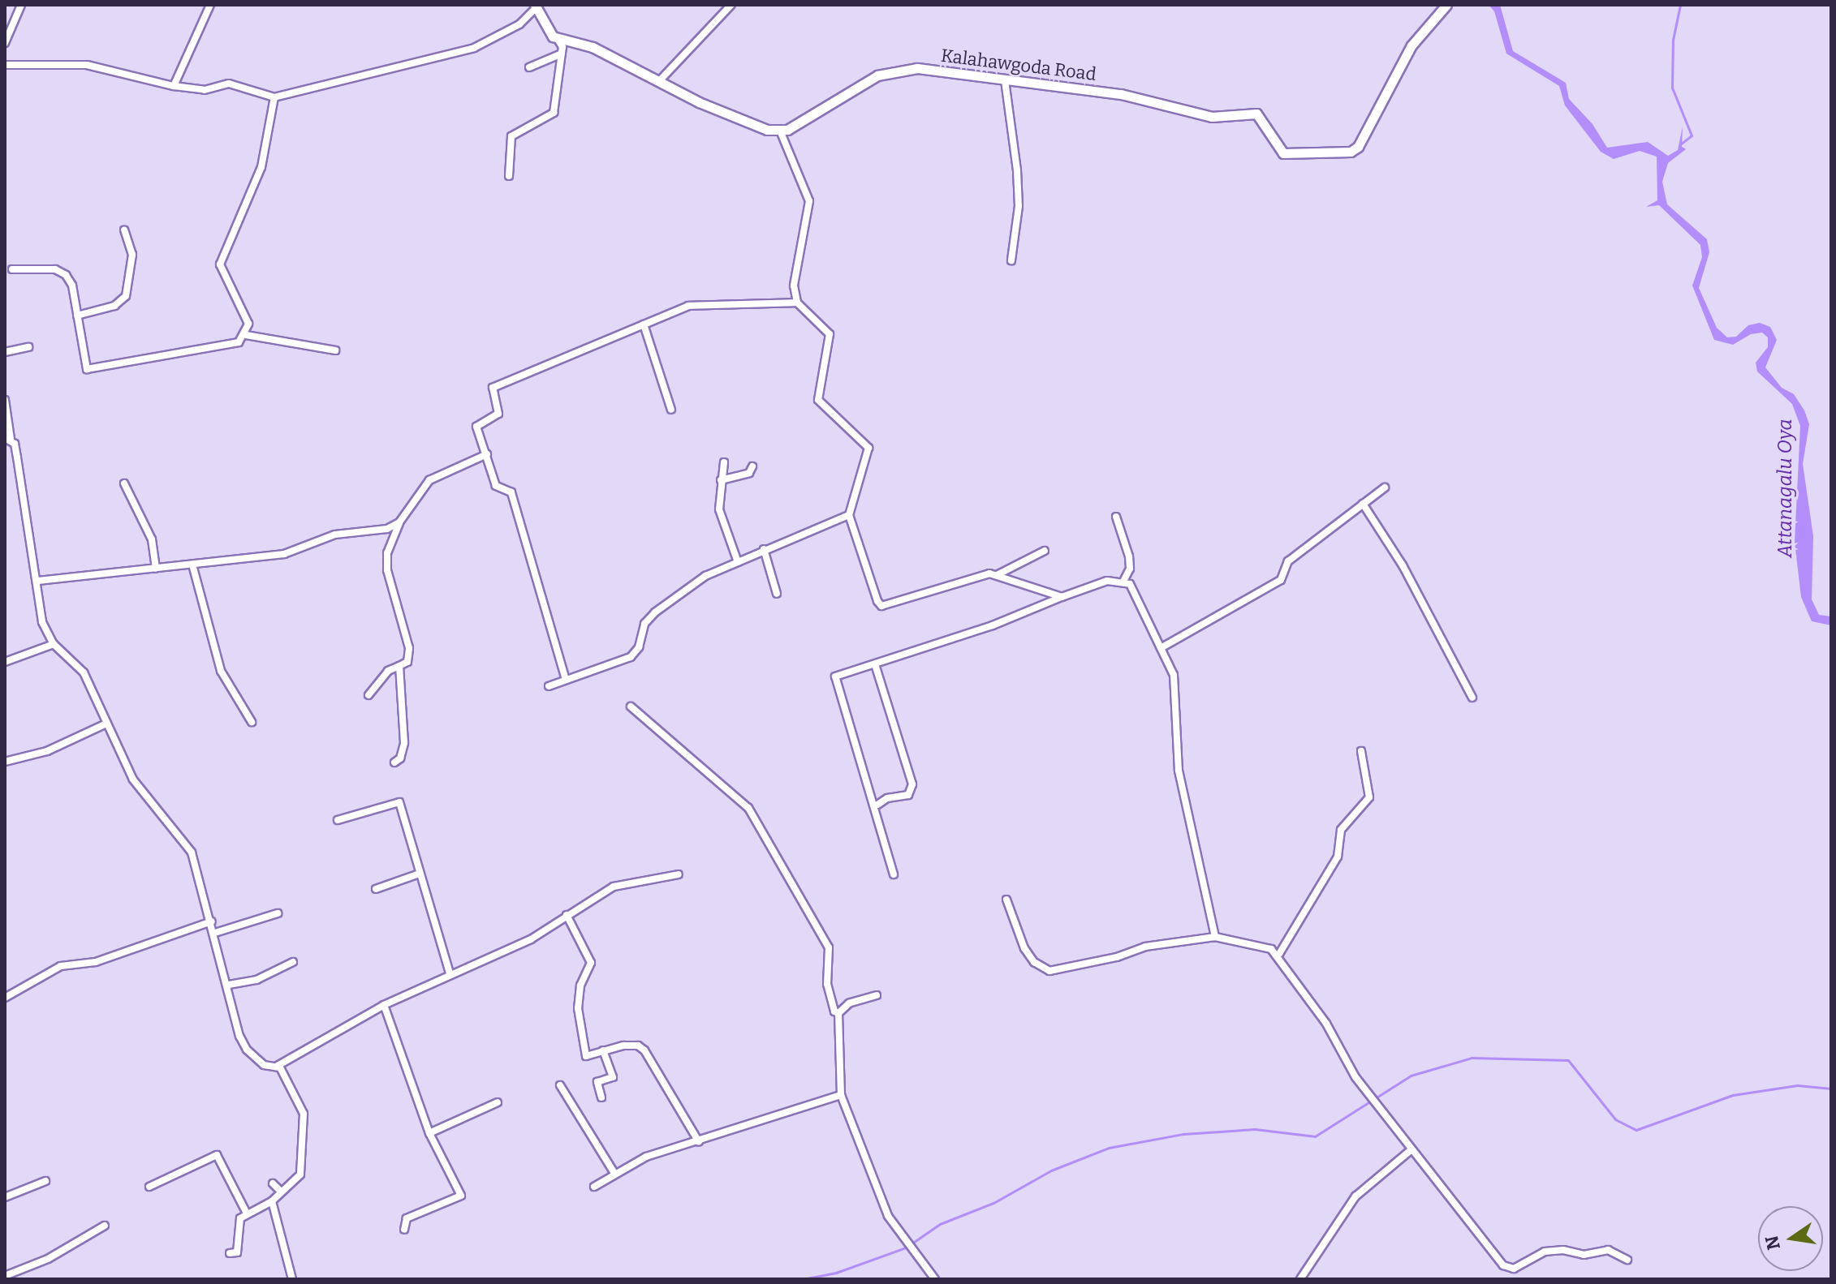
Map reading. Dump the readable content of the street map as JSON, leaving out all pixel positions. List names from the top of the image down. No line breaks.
{"streets":{"street":["Kalahawgoda Road"]},"water":["Attanagalu Oya"],"north":"left"}
